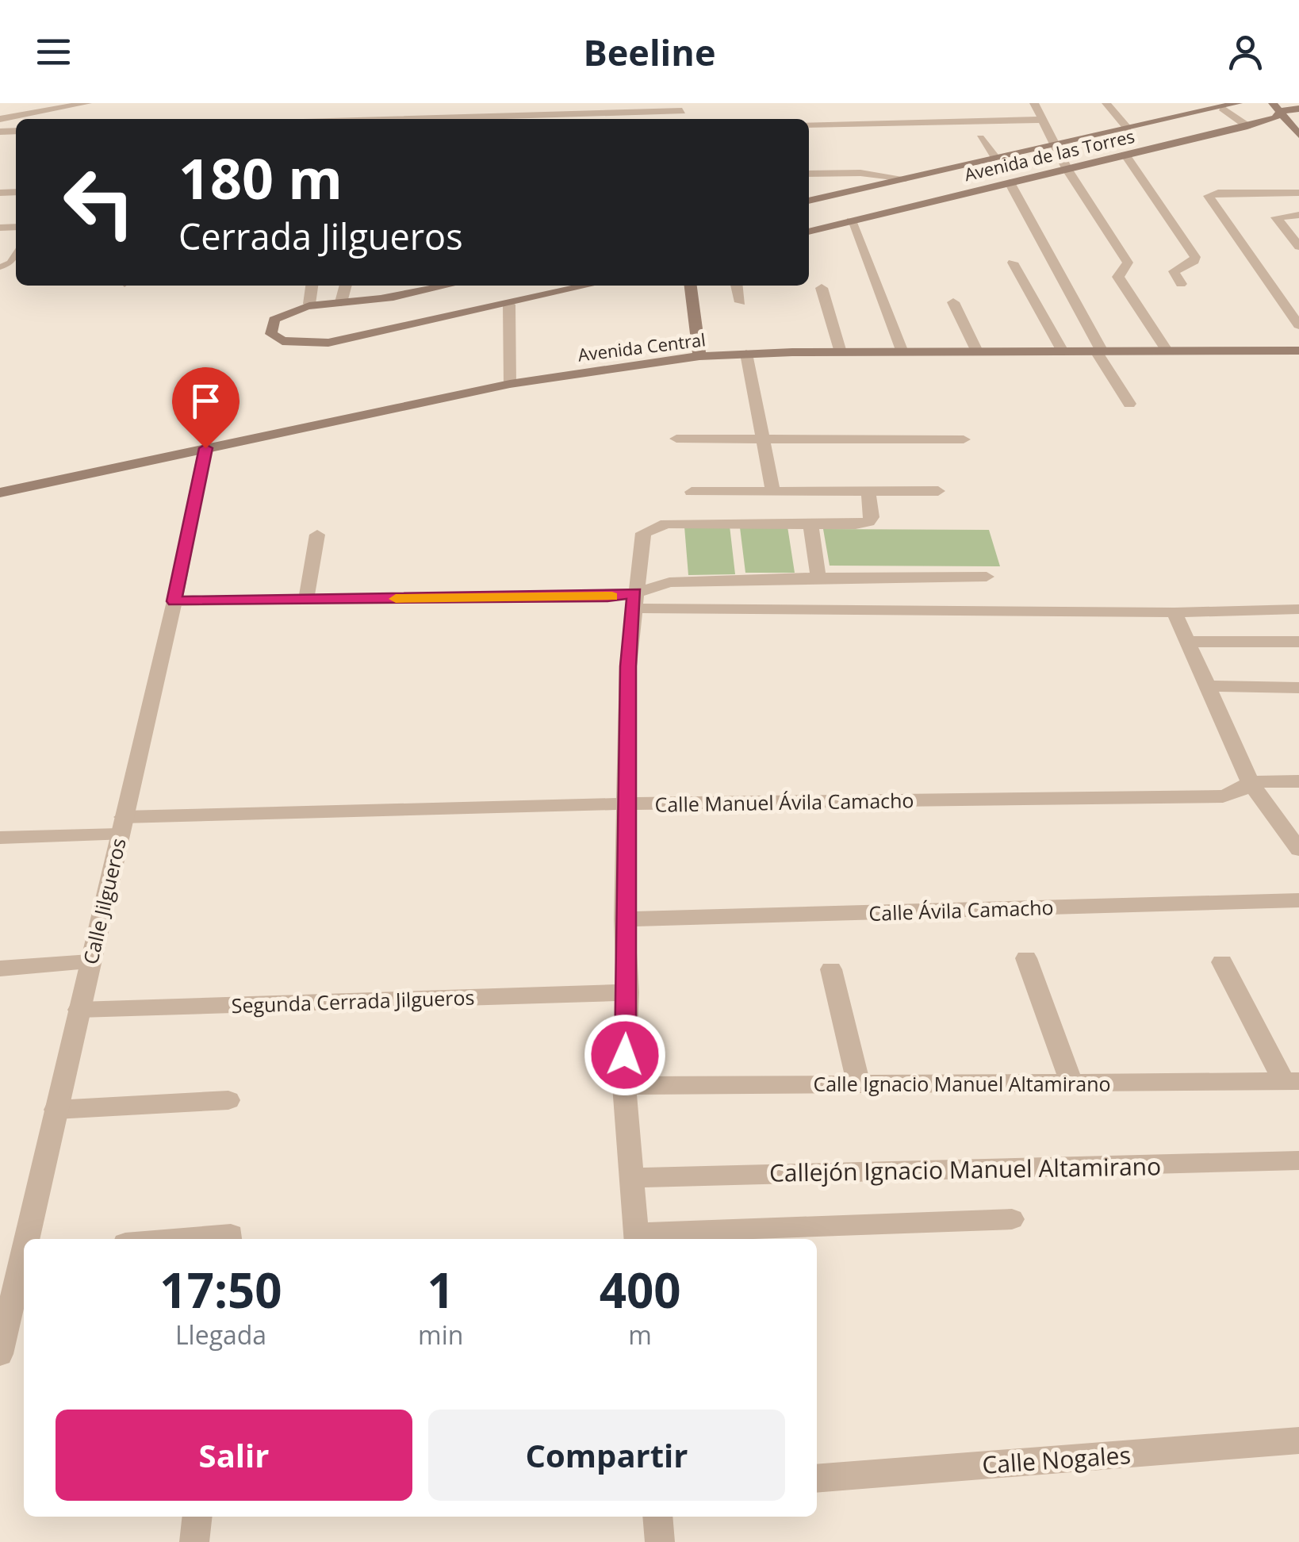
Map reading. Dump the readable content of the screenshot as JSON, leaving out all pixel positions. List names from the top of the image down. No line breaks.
{"streets":{"main road":["Avenida de las Torres","Avenida Central"],"street":["Calle Manuel Ávila Camacho","Calle Jilgueros","Calle Ávila Camacho","Segunda Cerrada Jilgueros","Calle Ignacio Manuel Altamirano","Callejón Ignacio Manuel Altamirano","Calle Nogales"]},"crossings":[["Avenida Central","Calle Jilgueros"],["Calle Manuel Ávila Camacho","Calle Jilgueros"],["Calle Jilgueros","Segunda Cerrada Jilgueros"]],"page":{"header":"Beeline","turn":["180 m","Cerrada Jilgueros"],"eta":["17:50","Llegada","1","min","400","m"],"buttons":["Salir","Compartir"]}}
